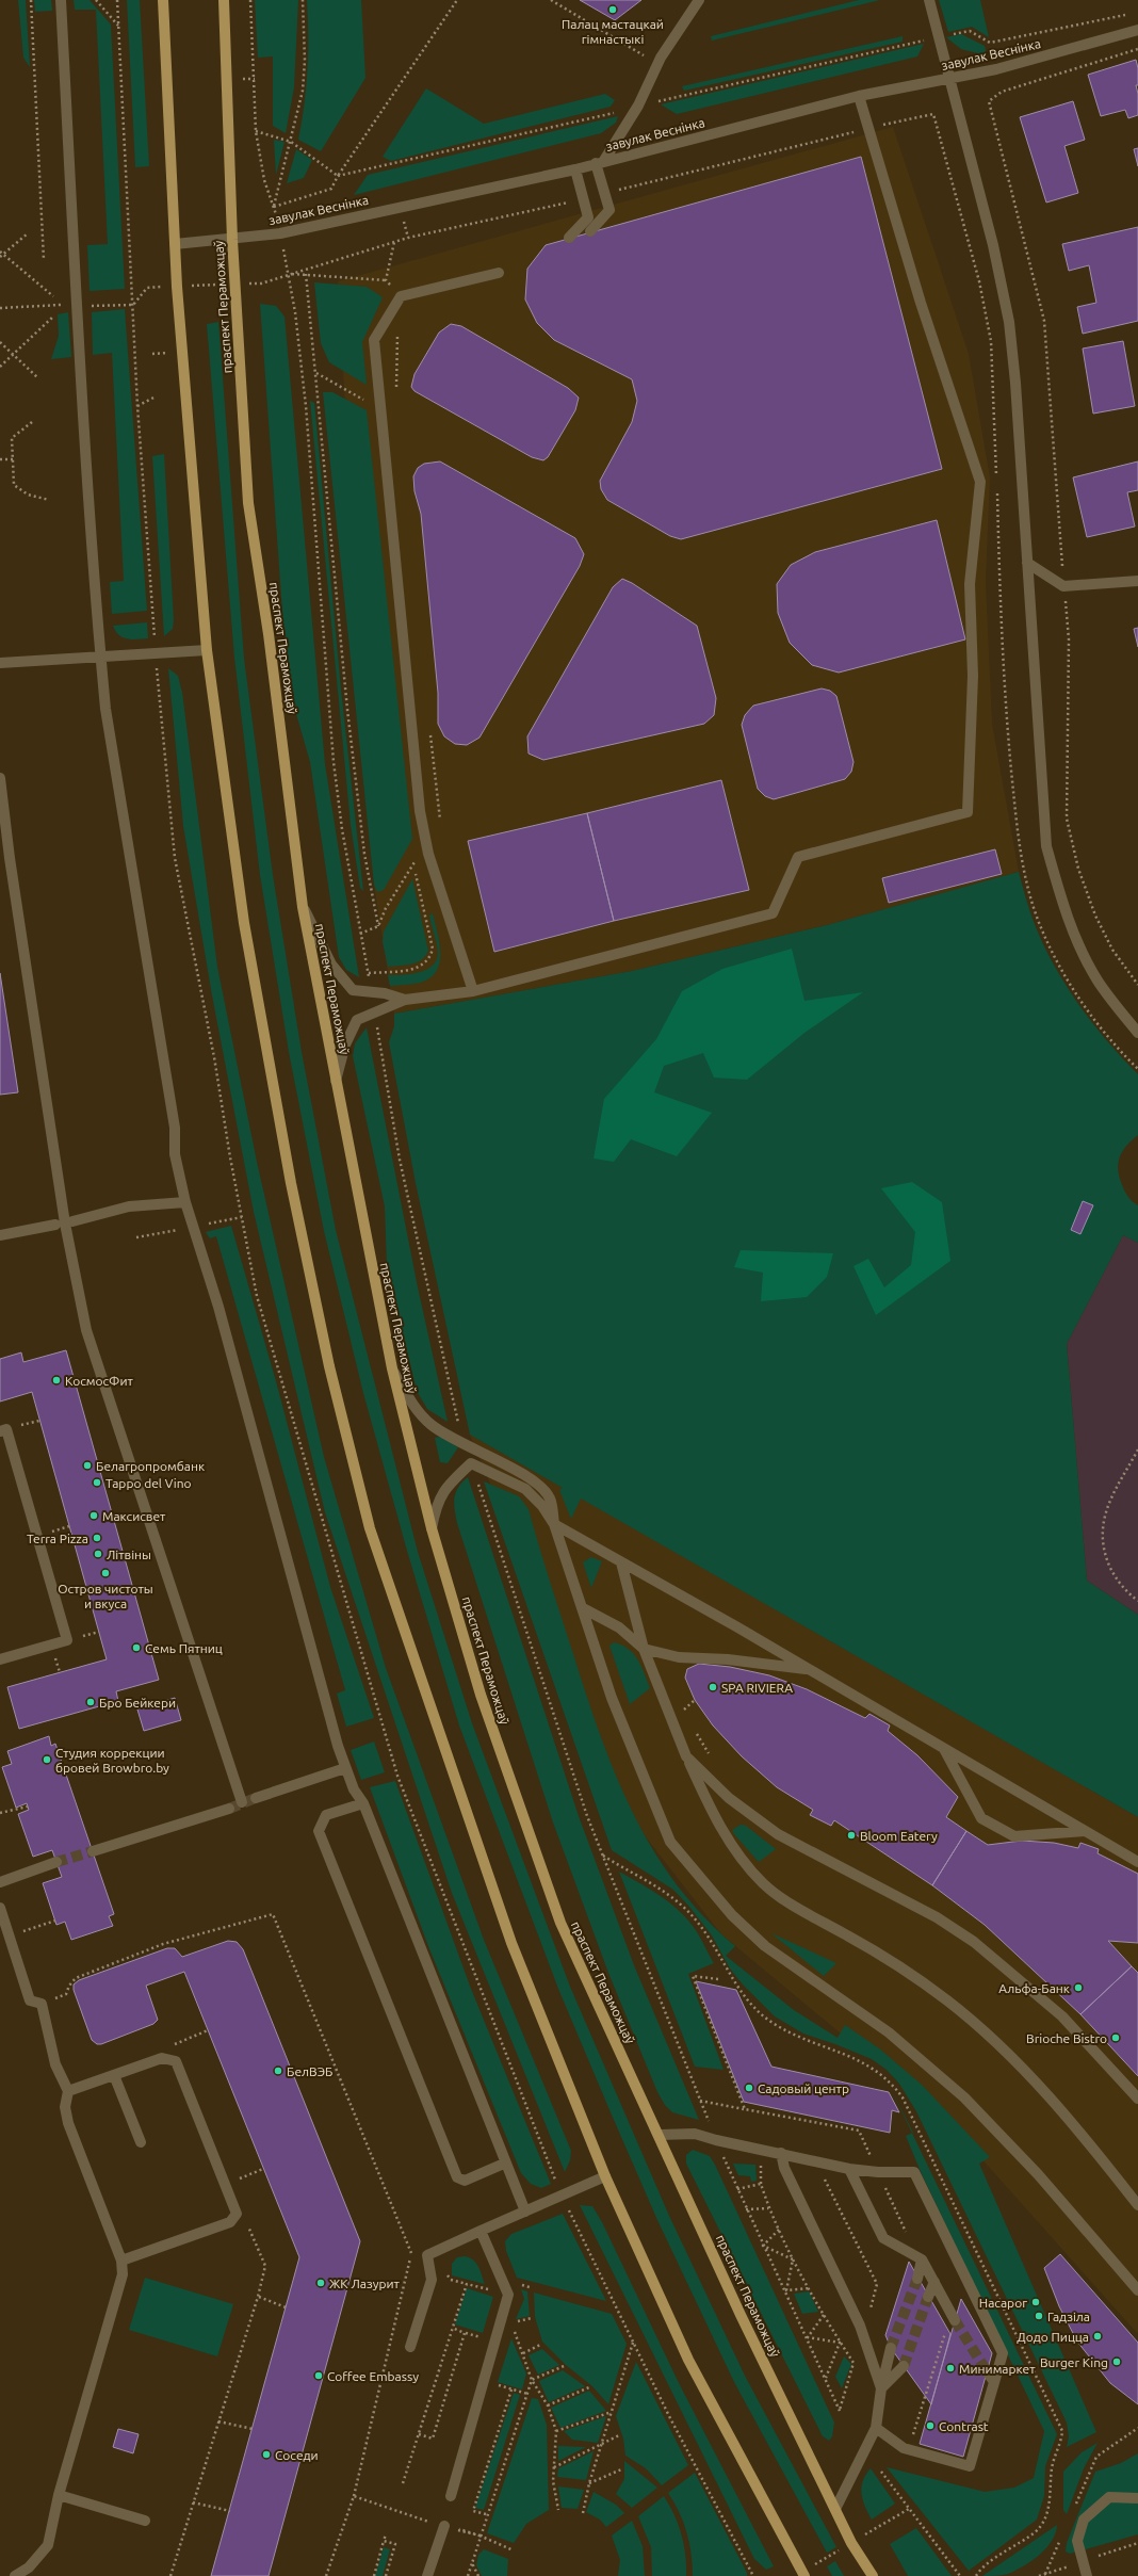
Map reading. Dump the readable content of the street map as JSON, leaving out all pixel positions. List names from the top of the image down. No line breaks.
{"streets":{"main road":["праспект Пераможцаў"],"street":["завулак Веснінка"]},"crossings":[["завулак Веснінка","праспект Пераможцаў"]],"places":["Палац мастацкай гімнастыкі","КосмосФит","Белагропромбанк","Tappo del Vino","Максисвет","Terra Pizza","Літвіны","Остров чистоты и вкуса","Семь Пятниц","SPA RIVIERA","Бро Бейкери","Студия коррекции бровей Browbro.by","Bloom Eatery","Альфа-Банк","Brioche Bistro","БелВЭБ","Садовый центр","ЖК Лазурит","Насарог","Гадзіла","Додо Пицца","Burger King","Минимаркет","Coffee Embassy","Contrast","Соседи"]}
